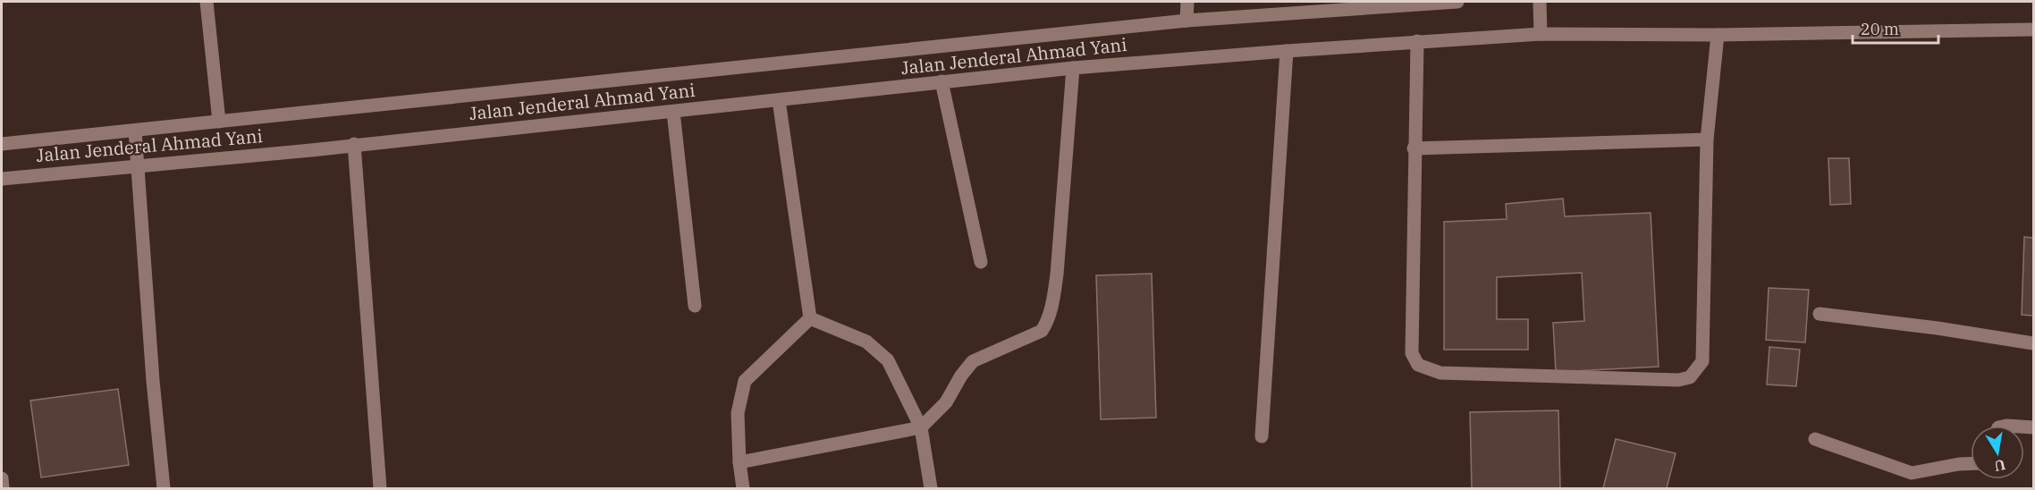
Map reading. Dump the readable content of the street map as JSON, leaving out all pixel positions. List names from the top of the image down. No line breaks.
{"streets":{"main road":["Jalan Jenderal Ahmad Yani"]},"scale_bar":"20 m","north":"bottom"}
